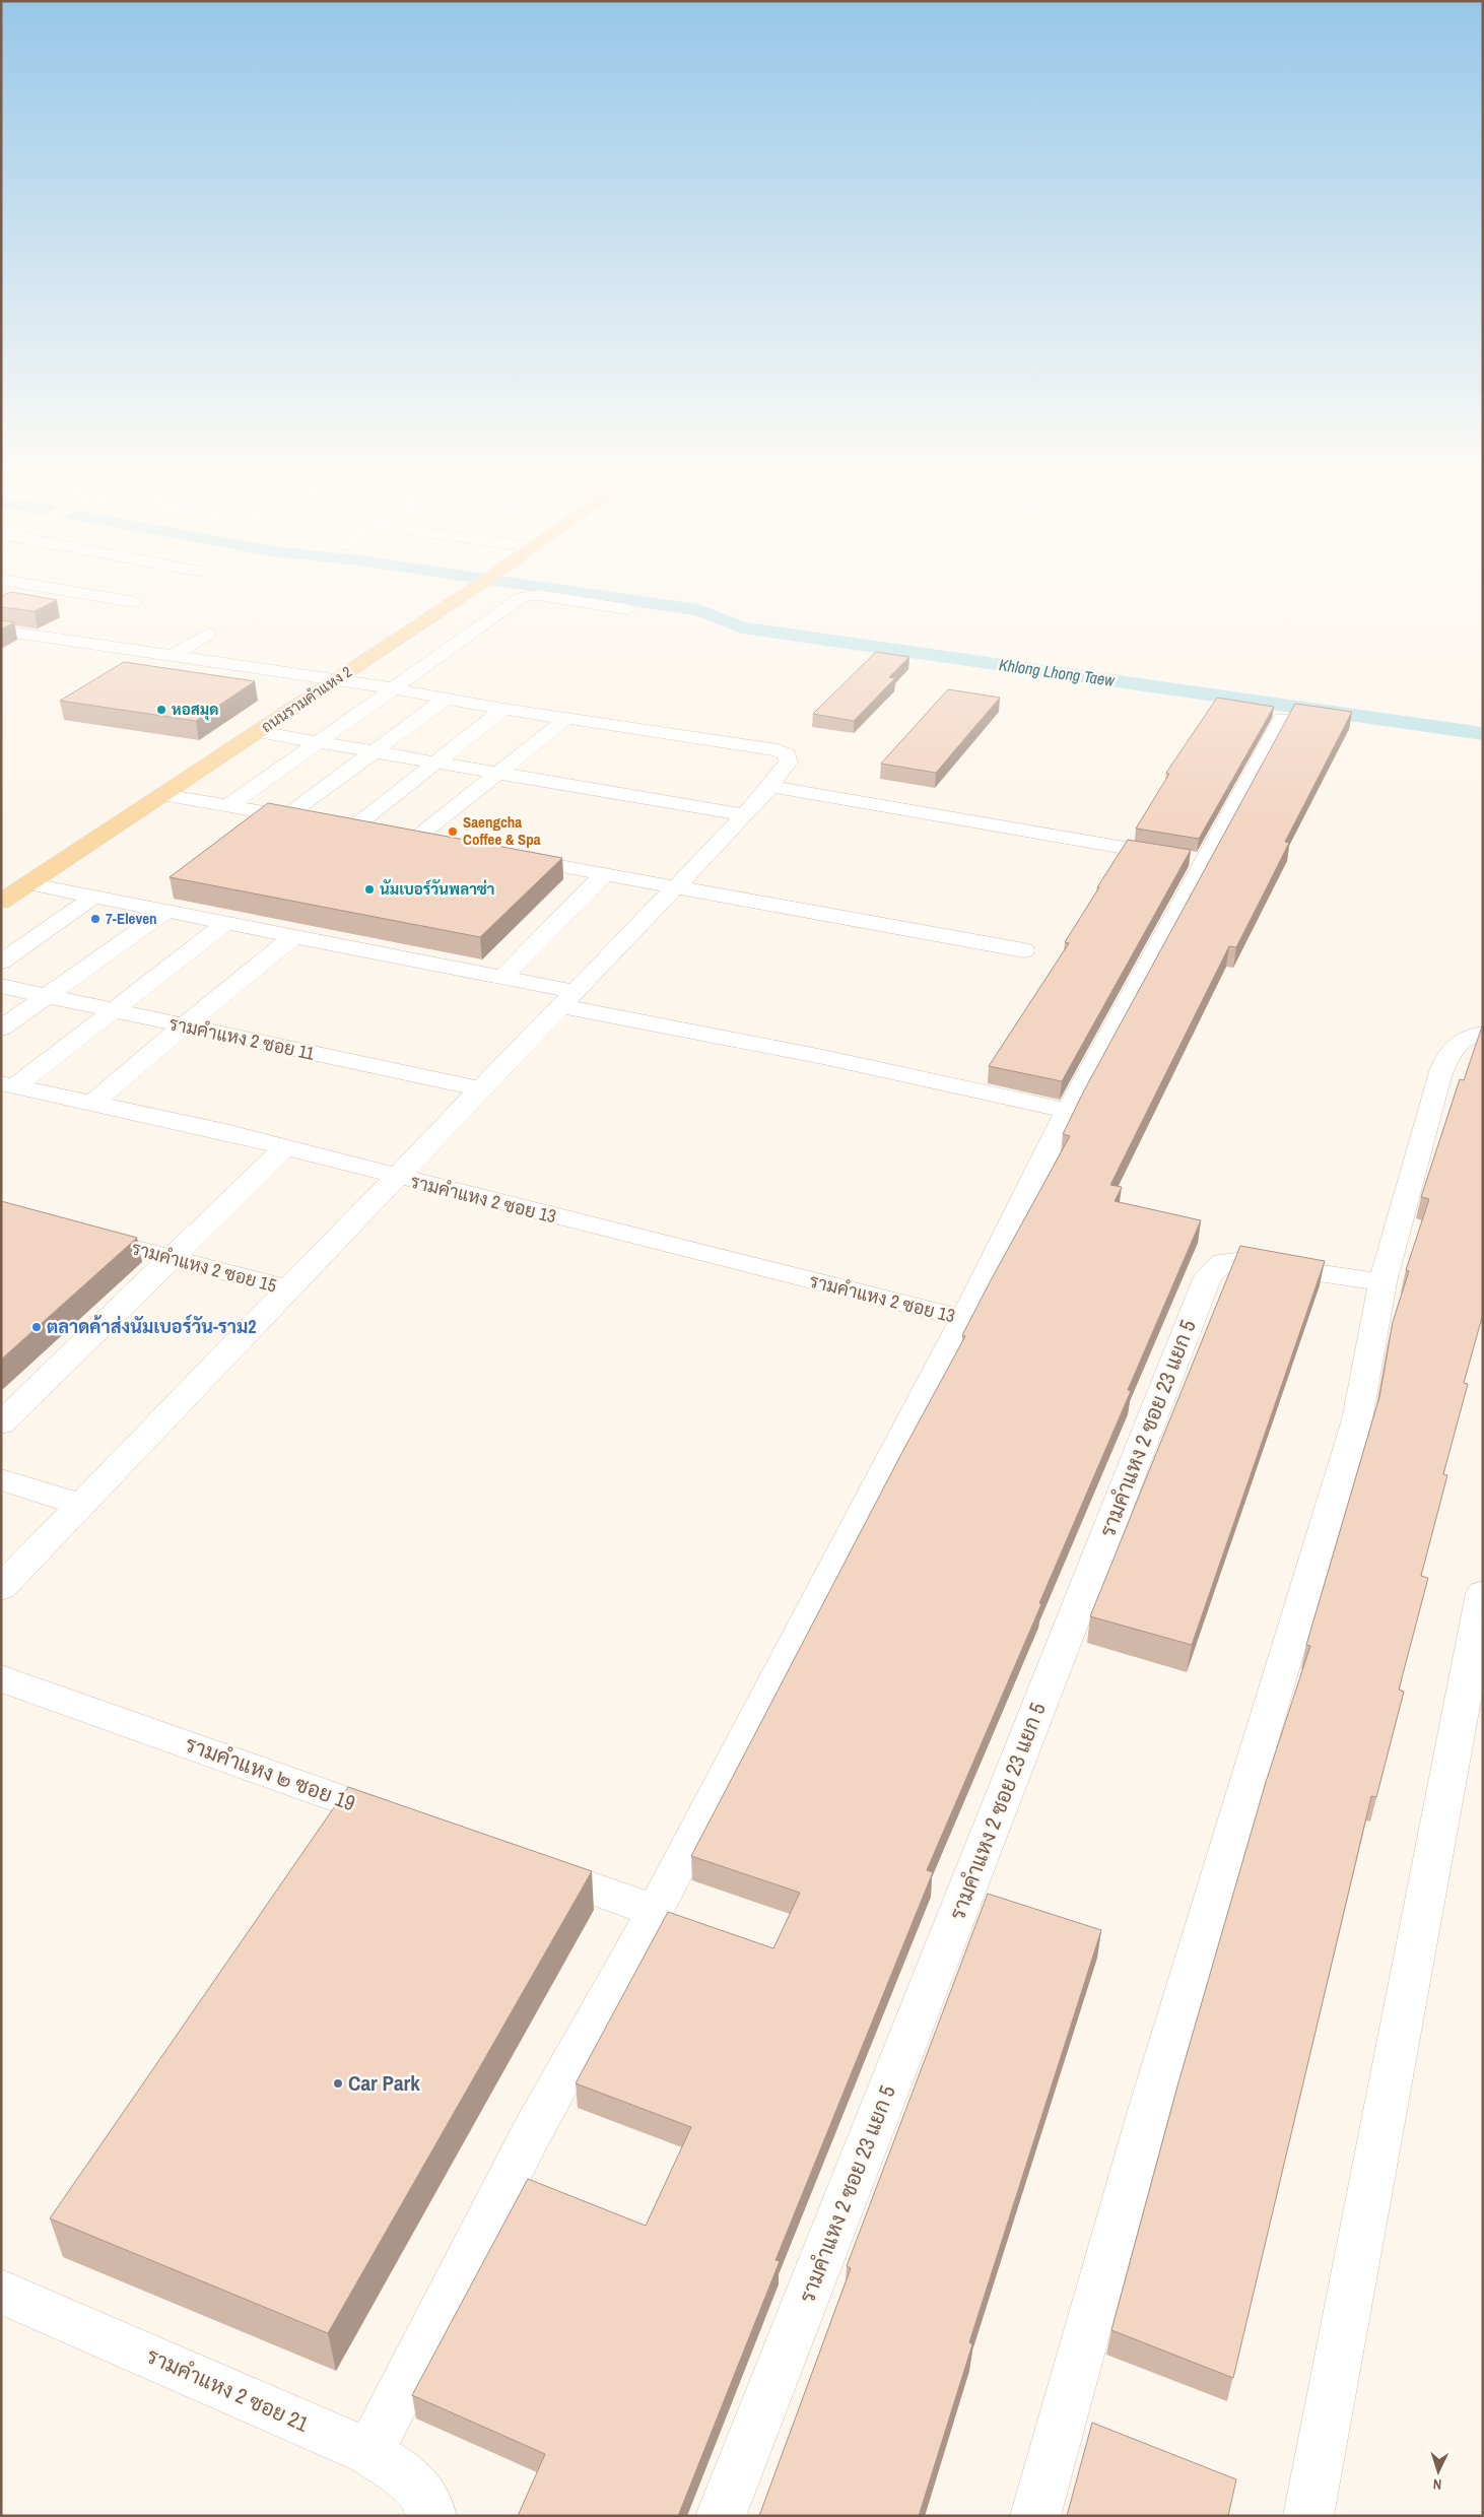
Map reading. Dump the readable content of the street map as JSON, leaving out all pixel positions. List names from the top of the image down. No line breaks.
{"streets":{"main road":["ถนนรามคำแหง 2"],"street":["รามคำแหง 2 ซอย 11","รามคำแหง 2 ซอย 13","รามคำแหง 2 ซอย 15","รามคำแหง 2 ซอย 23 แยก 5","รามคำแหง ๒ ซอย 19","รามคำแหง 2 ซอย 21"]},"water":["Khlong Lhong Taew"],"places":["หอสมุด","Saengcha Coffee & Spa","นัมเบอร์วันพลาซ่า","7-Eleven","ตลาดค้าส่งนัมเบอร์วัน-ราม2","Car Park"],"north":"bottom"}
